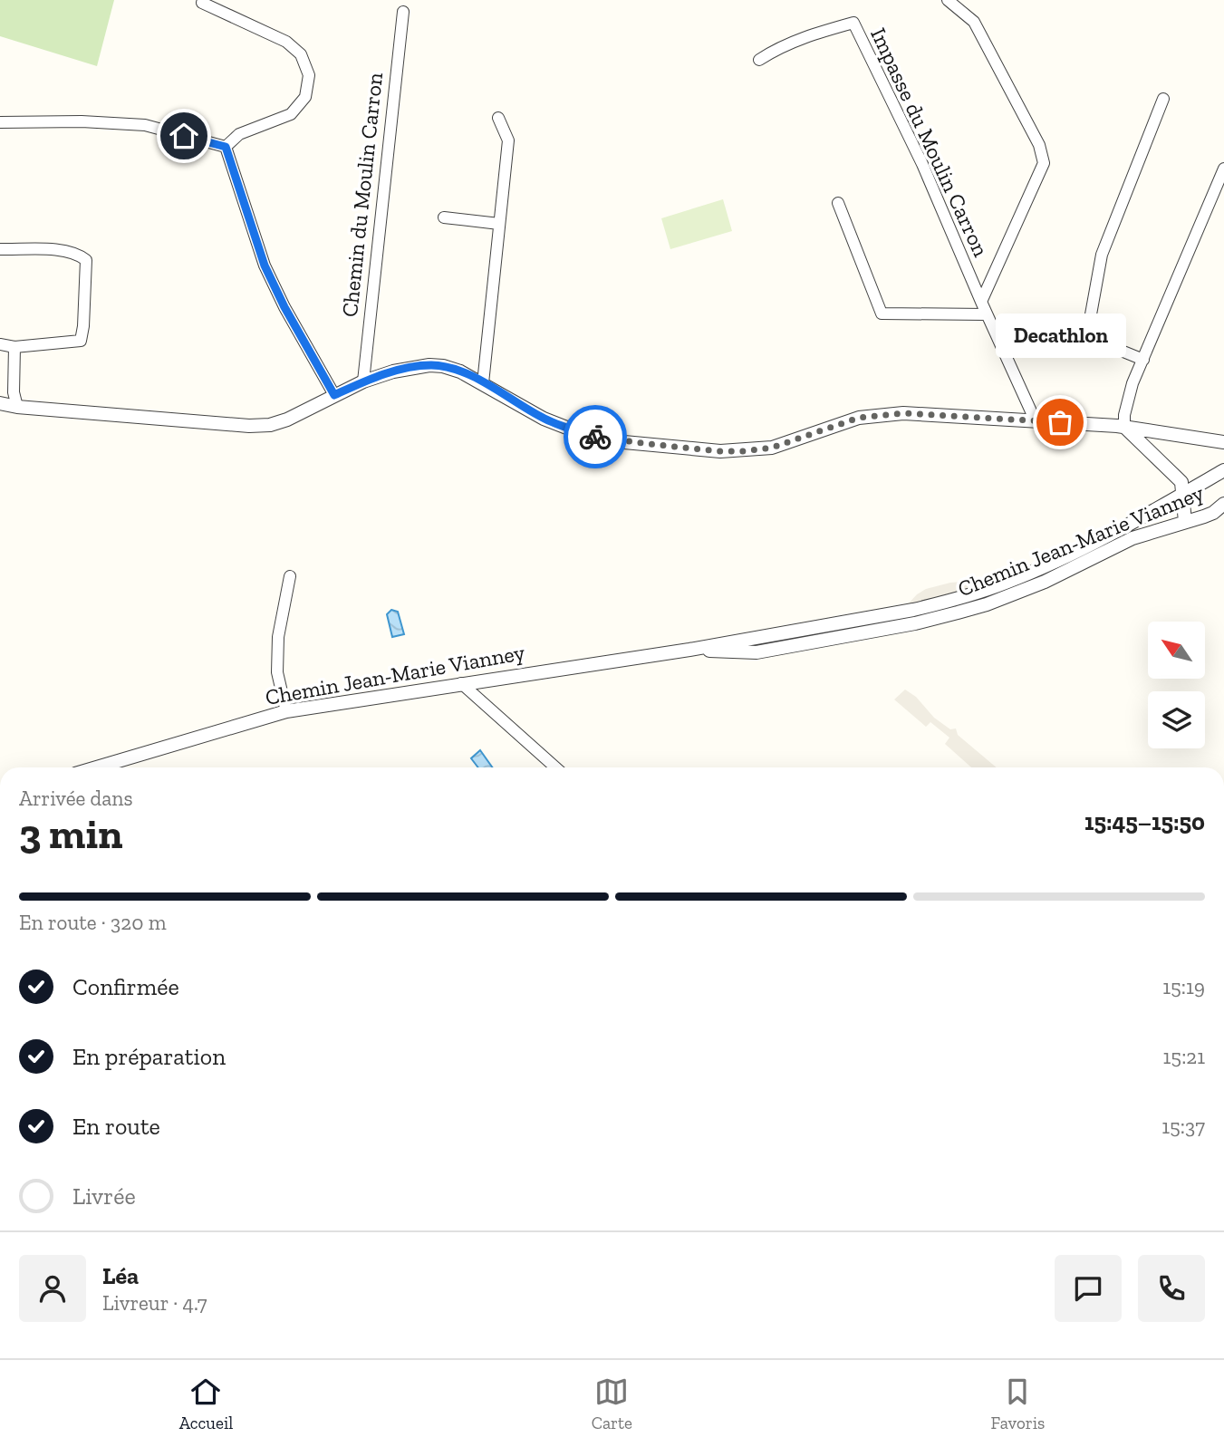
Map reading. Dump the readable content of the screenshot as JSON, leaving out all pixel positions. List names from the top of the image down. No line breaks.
{"streets":{"street":["Impasse du Moulin Carron","Chemin du Moulin Carron","Chemin Jean-Marie Vianney"]},"places":["Decathlon"],"north":"top left","page":{"bubble":"Decathlon","heading":["3 min","Arrivée dans","15:45–15:50"],"panel":["Léa","Livreur · 4.7"],"bar":"En route · 320 m","list":[["Confirmée","15:19"],["En préparation","15:21"],["En route","15:37"],"Livrée"],"tabs":["Accueil","Carte","Favoris"]}}
